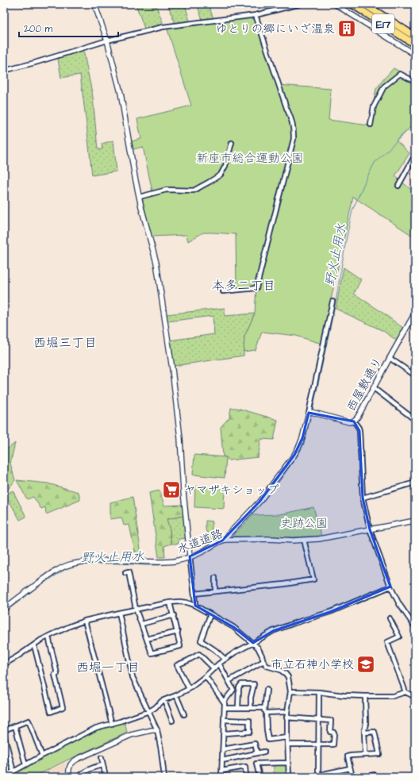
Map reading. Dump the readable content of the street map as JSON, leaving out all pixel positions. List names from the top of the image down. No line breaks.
{"streets":{"highway":["E17"],"street":["西屋敷通り","水道道路"]},"districts":["本多二丁目","西堀三丁目","西堀一丁目"],"water":["野火止用水"],"parks":["新座市総合運動公園","史跡公園"],"places":{"building":["ゆとりの郷にいざ温泉"],"supermarket":["ヤマザキショップ"],"school or university":["市立石神小学校"]},"scale_bar":"200 m"}
